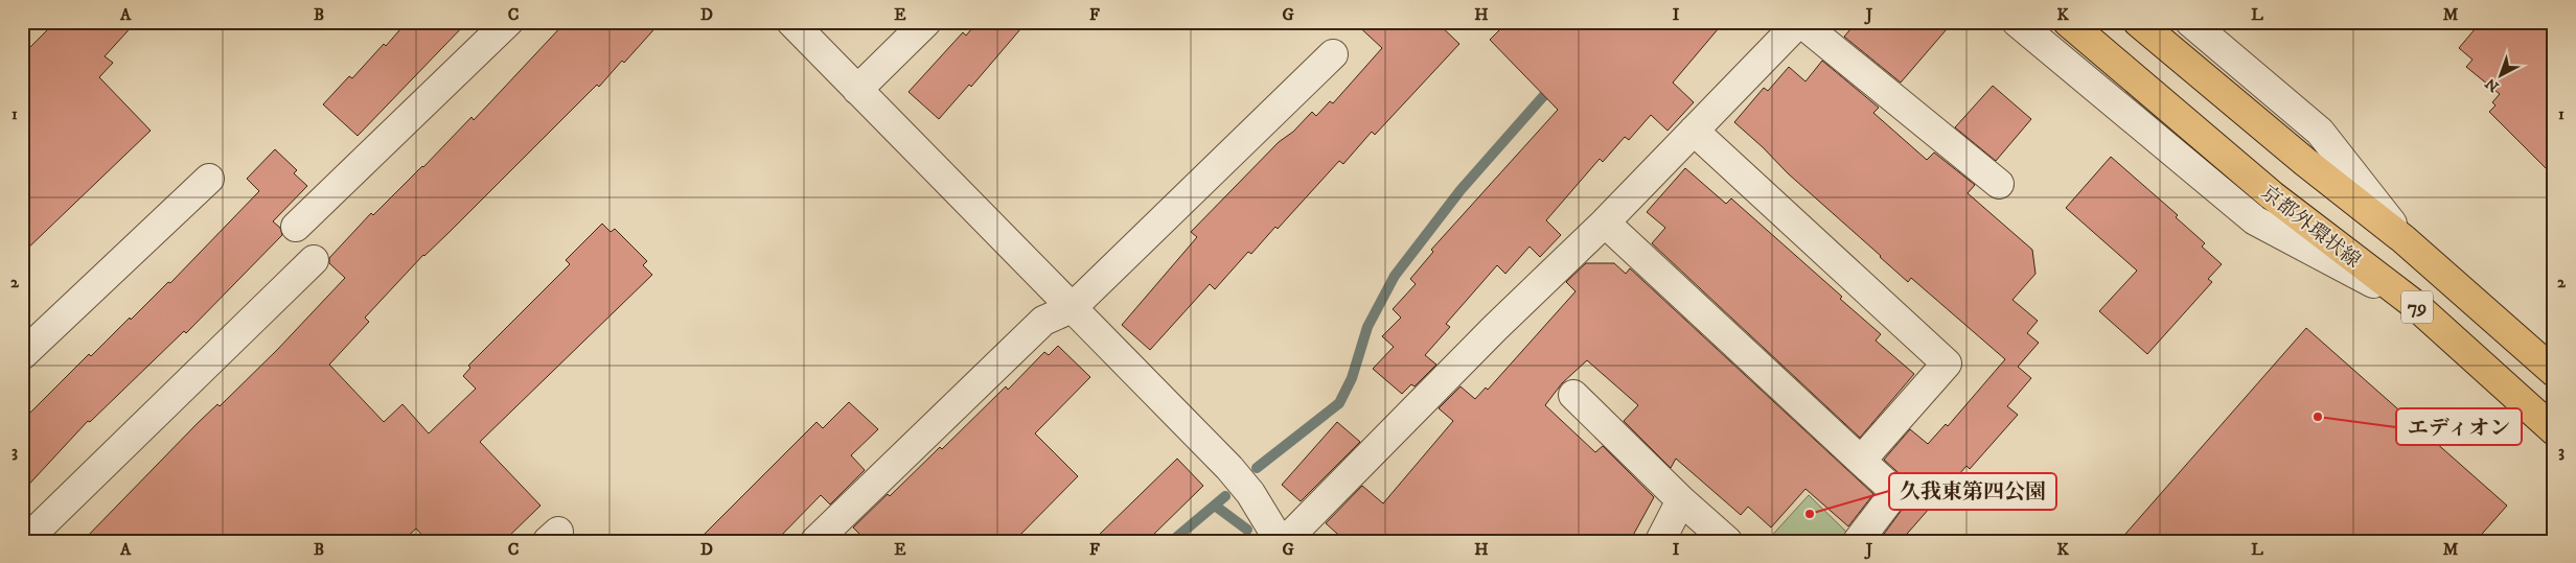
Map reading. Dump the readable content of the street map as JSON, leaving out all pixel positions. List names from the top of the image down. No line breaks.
{"streets":{"main road":["京都外環状線","79"]},"places":["エディオン","久我東第四公園"],"north":"bottom left","grid":{"columns":["A","B","C","D","E","F","G","H","I","J","K","L","M"],"rows":["1","2","3"]}}
